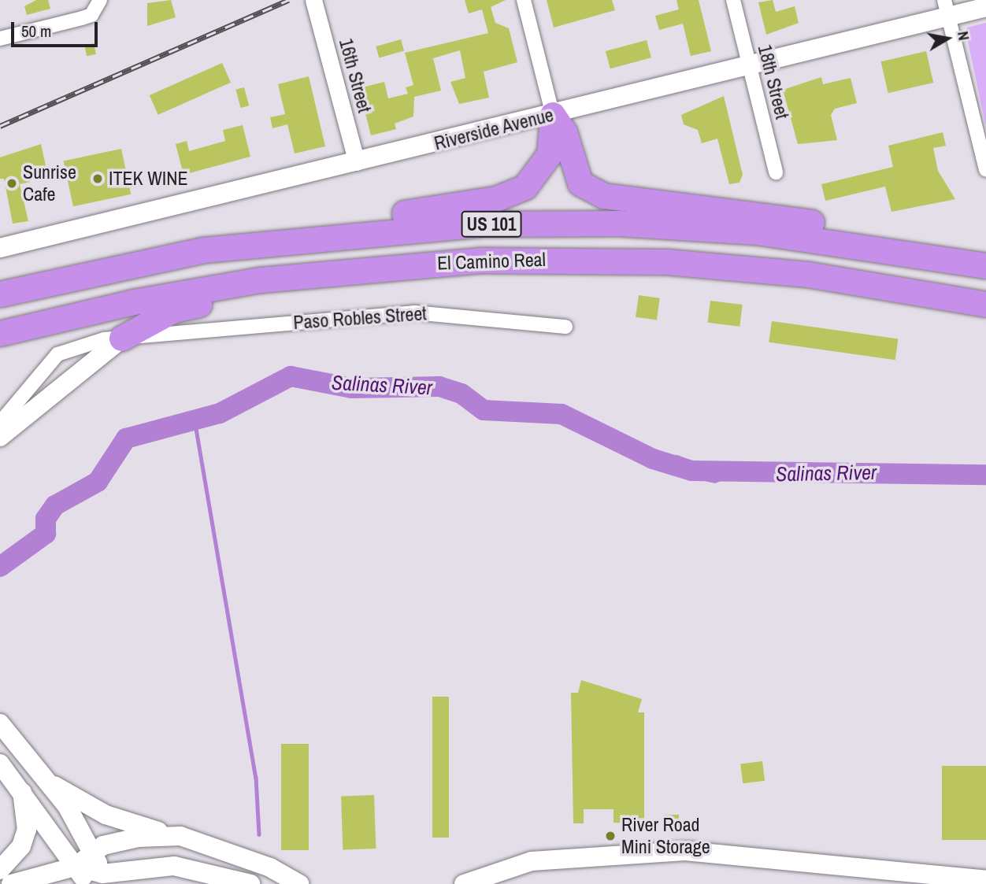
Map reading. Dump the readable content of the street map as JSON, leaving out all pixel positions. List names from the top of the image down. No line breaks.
{"streets":{"highway":["US 101","El Camino Real"],"main road":["Riverside Avenue","Paso Robles Street"],"street":["16th Street","18th Street"]},"crossings":[["16th Street","Riverside Avenue"],["18th Street","Riverside Avenue"]],"water":["Salinas River"],"places":["ITEK WINE","Sunrise Cafe","River Road Mini Storage"],"scale_bar":"50 m","north":"right"}
